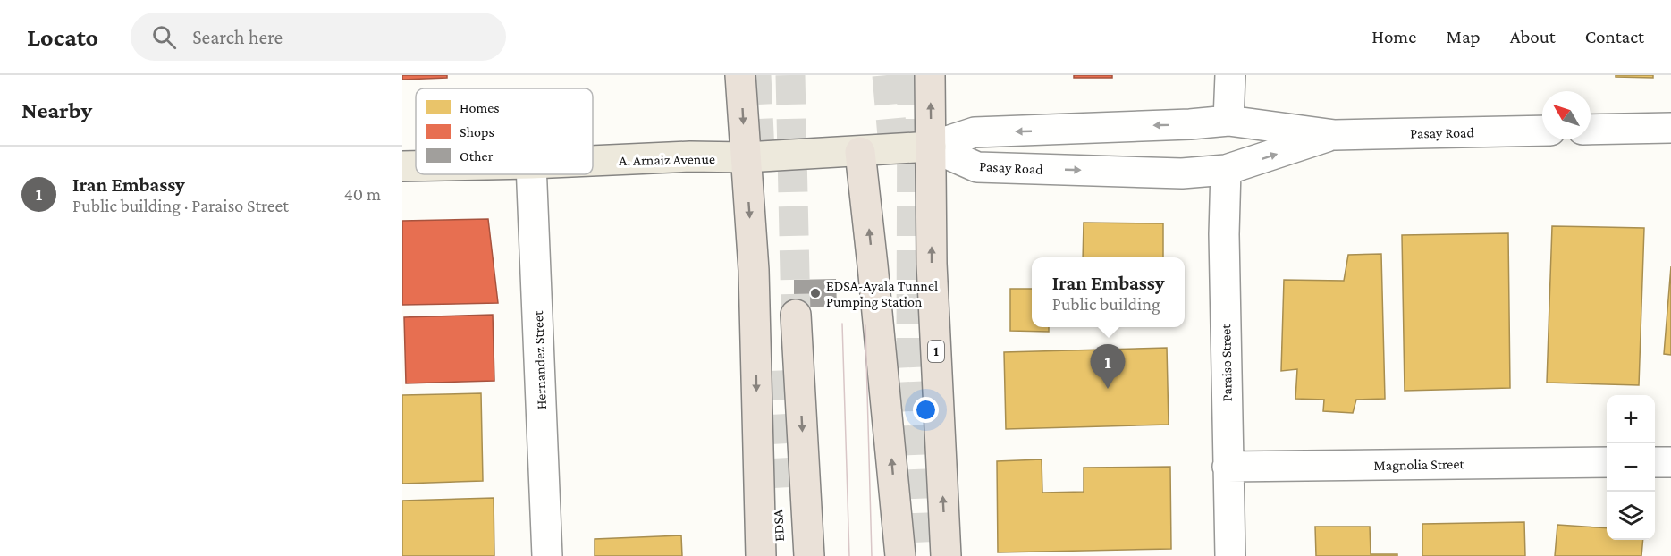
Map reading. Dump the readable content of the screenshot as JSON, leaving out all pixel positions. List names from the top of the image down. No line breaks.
{"streets":{"highway":["1","EDSA"],"main road":["A. Arnaiz Avenue"],"street":["Pasay Road","Hernandez Street","Paraiso Street","Magnolia Street"]},"crossings":[["Pasay Road","A. Arnaiz Avenue"],["Pasay Road","1"],["Pasay Road","Paraiso Street"],["A. Arnaiz Avenue","1"],["Paraiso Street","Magnolia Street"]],"places":["EDSA-Ayala Tunnel Pumping Station"],"legend":["Homes","Shops","Other"],"north":"top left","page":{"header":"Locato","search":"Search here","nav":["Home","Map","About","Contact"],"heading":"Nearby","list":[{"mark":"1","name":"Iran Embassy","note":"Public building · Paraiso Street","value":"40 m"}],"popup":["Iran Embassy","Public building"],"pins":"1","map_buttons":["+","−"]}}
